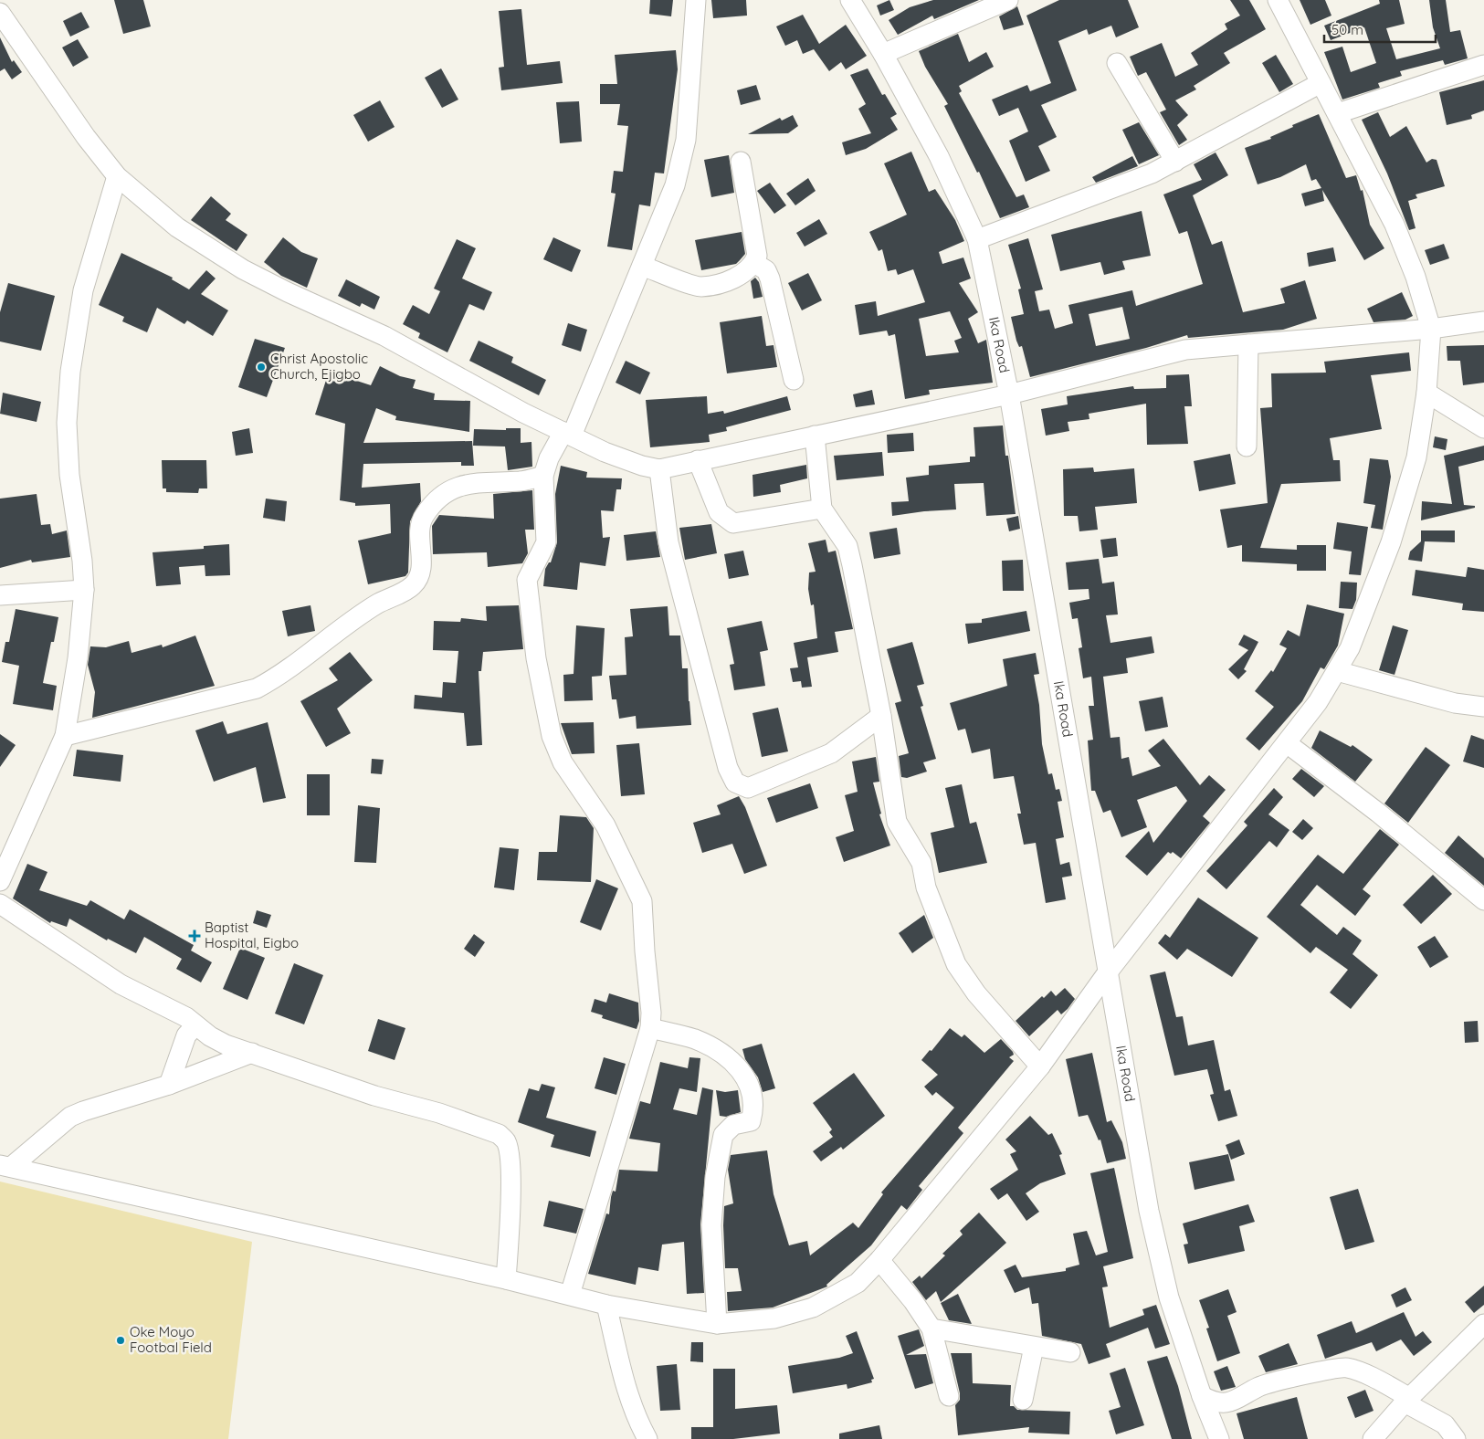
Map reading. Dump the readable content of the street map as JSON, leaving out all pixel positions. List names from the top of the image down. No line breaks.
{"streets":{"street":["Ika Road"]},"places":{"other":["Christ Apostolic Church, Ejigbo","Oke Moyo Footbal Field"],"health":["Baptist Hospital, Eigbo"]},"scale_bar":"50 m"}
